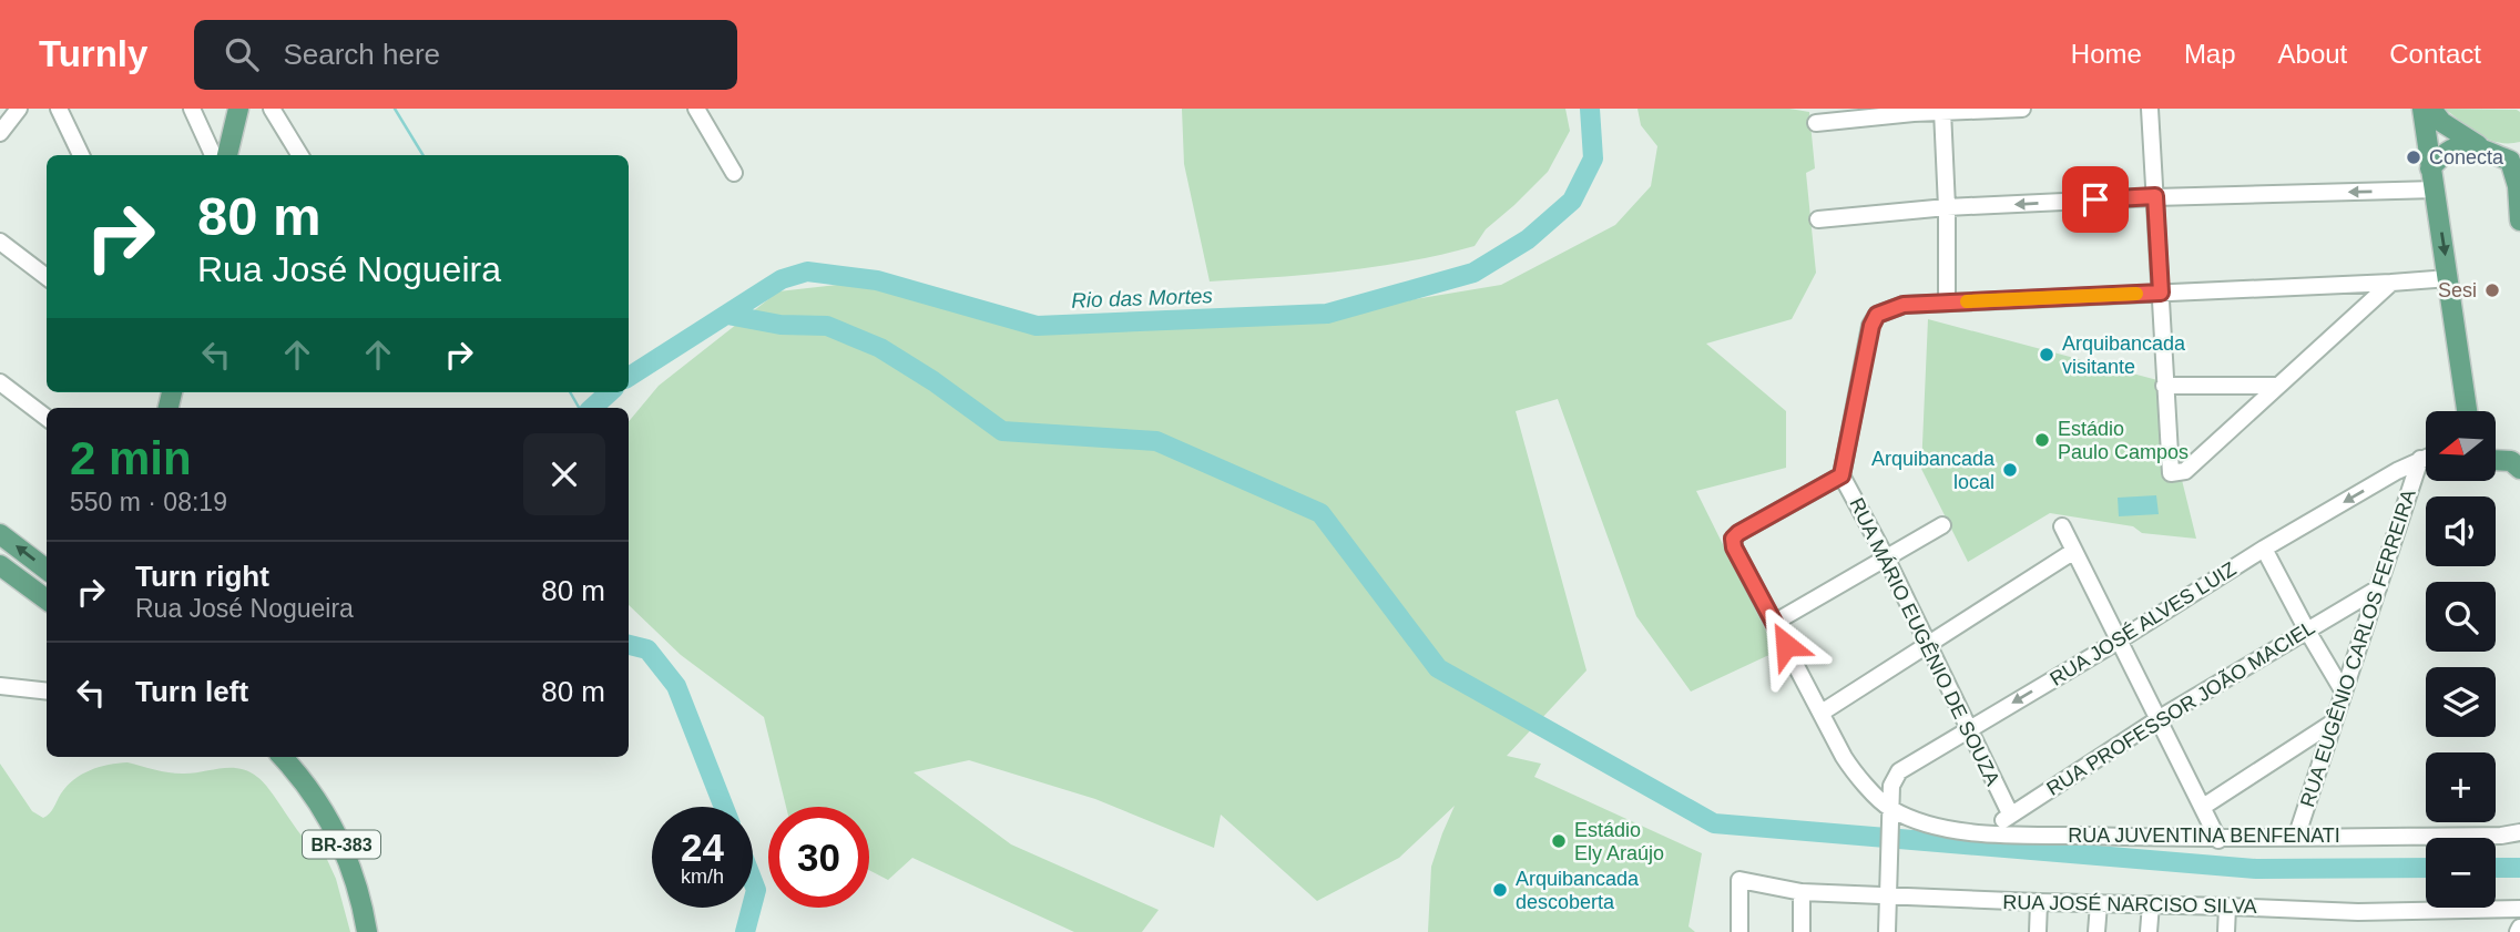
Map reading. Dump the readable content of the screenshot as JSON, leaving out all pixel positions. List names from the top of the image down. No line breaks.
{"streets":{"main road":["BR-383"],"street":["RUA JOSÉ ALVES LUIZ","RUA MÁRIO EUGÊNIO DE SOUZA","RUA EUGÊNIO CARLOS FERREIRA","RUA PROFESSOR JOÃO MACIEL","RUA JUVENTINA BENFENATI","RUA JOSÉ NARCISO SILVA"]},"crossings":[["RUA JOSÉ ALVES LUIZ","RUA MÁRIO EUGÊNIO DE SOUZA"],["RUA JOSÉ ALVES LUIZ","RUA EUGÊNIO CARLOS FERREIRA"],["RUA JOSÉ ALVES LUIZ","RUA JUVENTINA BENFENATI"],["RUA JOSÉ ALVES LUIZ","RUA JOSÉ NARCISO SILVA"],["RUA MÁRIO EUGÊNIO DE SOUZA","RUA PROFESSOR JOÃO MACIEL"],["RUA EUGÊNIO CARLOS FERREIRA","RUA PROFESSOR JOÃO MACIEL"],["RUA EUGÊNIO CARLOS FERREIRA","RUA JUVENTINA BENFENATI"],["RUA PROFESSOR JOÃO MACIEL","RUA JUVENTINA BENFENATI"]],"water":["Rio das Mortes"],"places":["Conecta","Sesi","Arquibancada visitante","Estádio Paulo Campos","Arquibancada local","Estádio Ely Araújo","Arquibancada descoberta"],"north":"left","page":{"header":"Turnly","search":"Search here","nav":["Home","Map","About","Contact"],"turn":["80 m","Rua José Nogueira"],"heading":["2 min","550 m · 08:19"],"map_buttons":["+","−"],"list":[{"name":"Turn right","note":"Rua José Nogueira","value":"80 m"},{"name":"Turn left","value":"80 m"}],"speed":"24 km/h","limit":"30"}}
